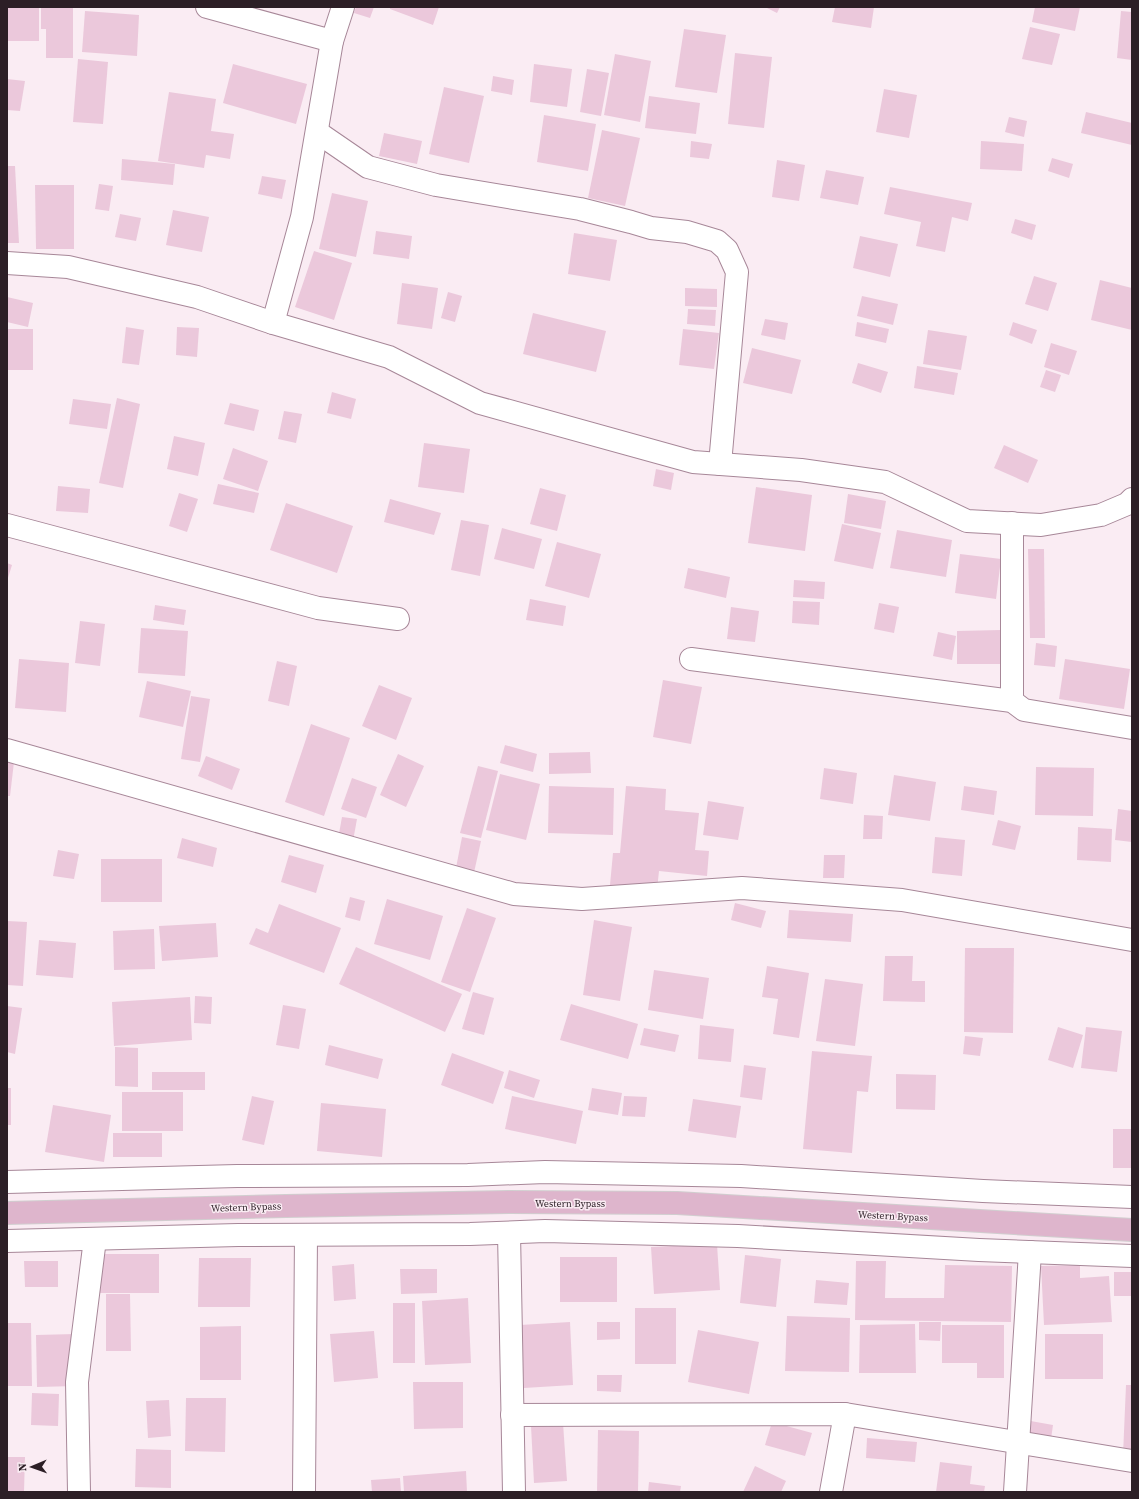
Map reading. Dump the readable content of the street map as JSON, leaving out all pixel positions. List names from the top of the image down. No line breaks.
{"streets":{"main road":["Western Bypass"]},"north":"left"}
